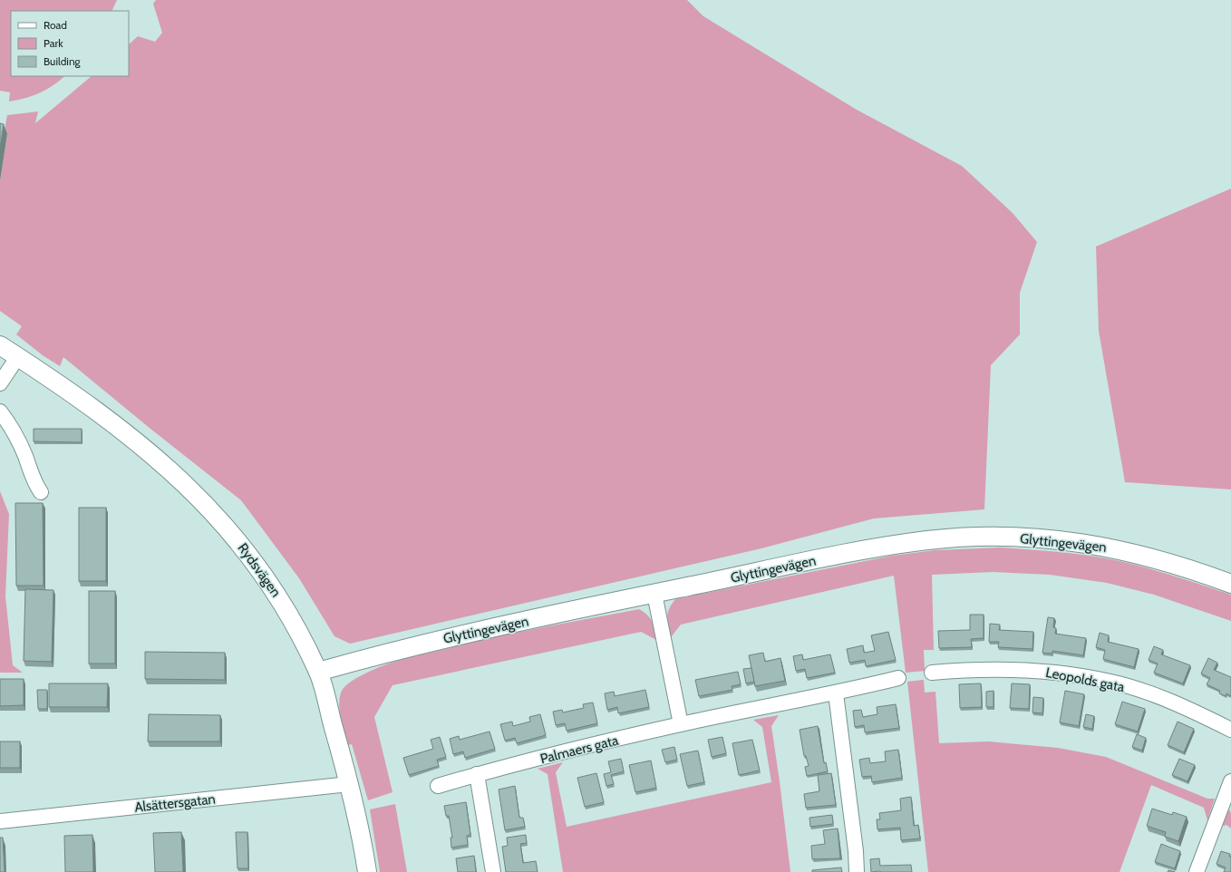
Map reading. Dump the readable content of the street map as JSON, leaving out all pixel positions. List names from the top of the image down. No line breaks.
{"streets":{"street":["Glyttingevägen","Rydsvägen","Leopolds gata","Palmaers gata","Alsättersgatan"]},"crossings":[["Glyttingevägen","Rydsvägen"],["Rydsvägen","Alsättersgatan"]],"legend":["Road","Park","Building"]}
